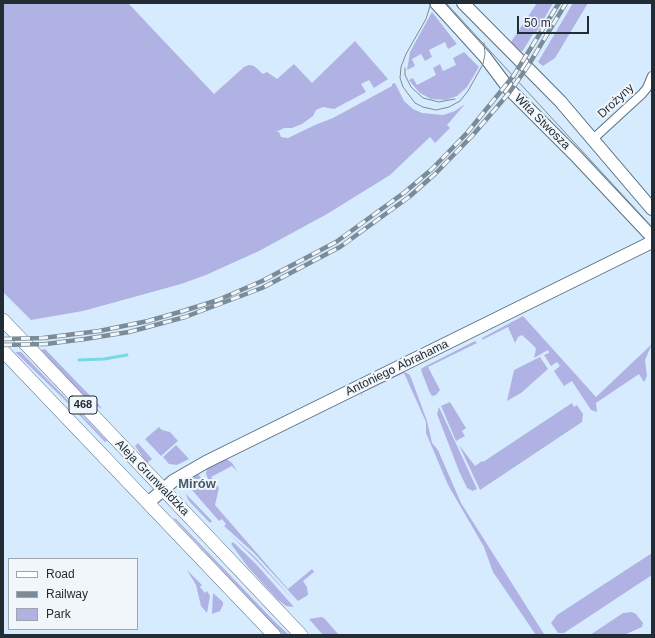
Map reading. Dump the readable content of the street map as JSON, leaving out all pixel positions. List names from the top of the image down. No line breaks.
{"streets":{"main road":["468","Aleja Grunwaldzka"],"street":["Drożyny","Wita Stwosza","Antoniego Abrahama"]},"crossings":[["Drożyny","Wita Stwosza"],["Antoniego Abrahama","Aleja Grunwaldzka"]],"districts":["Mirów"],"legend":["Road","Railway","Park"],"scale_bar":"50 m"}
